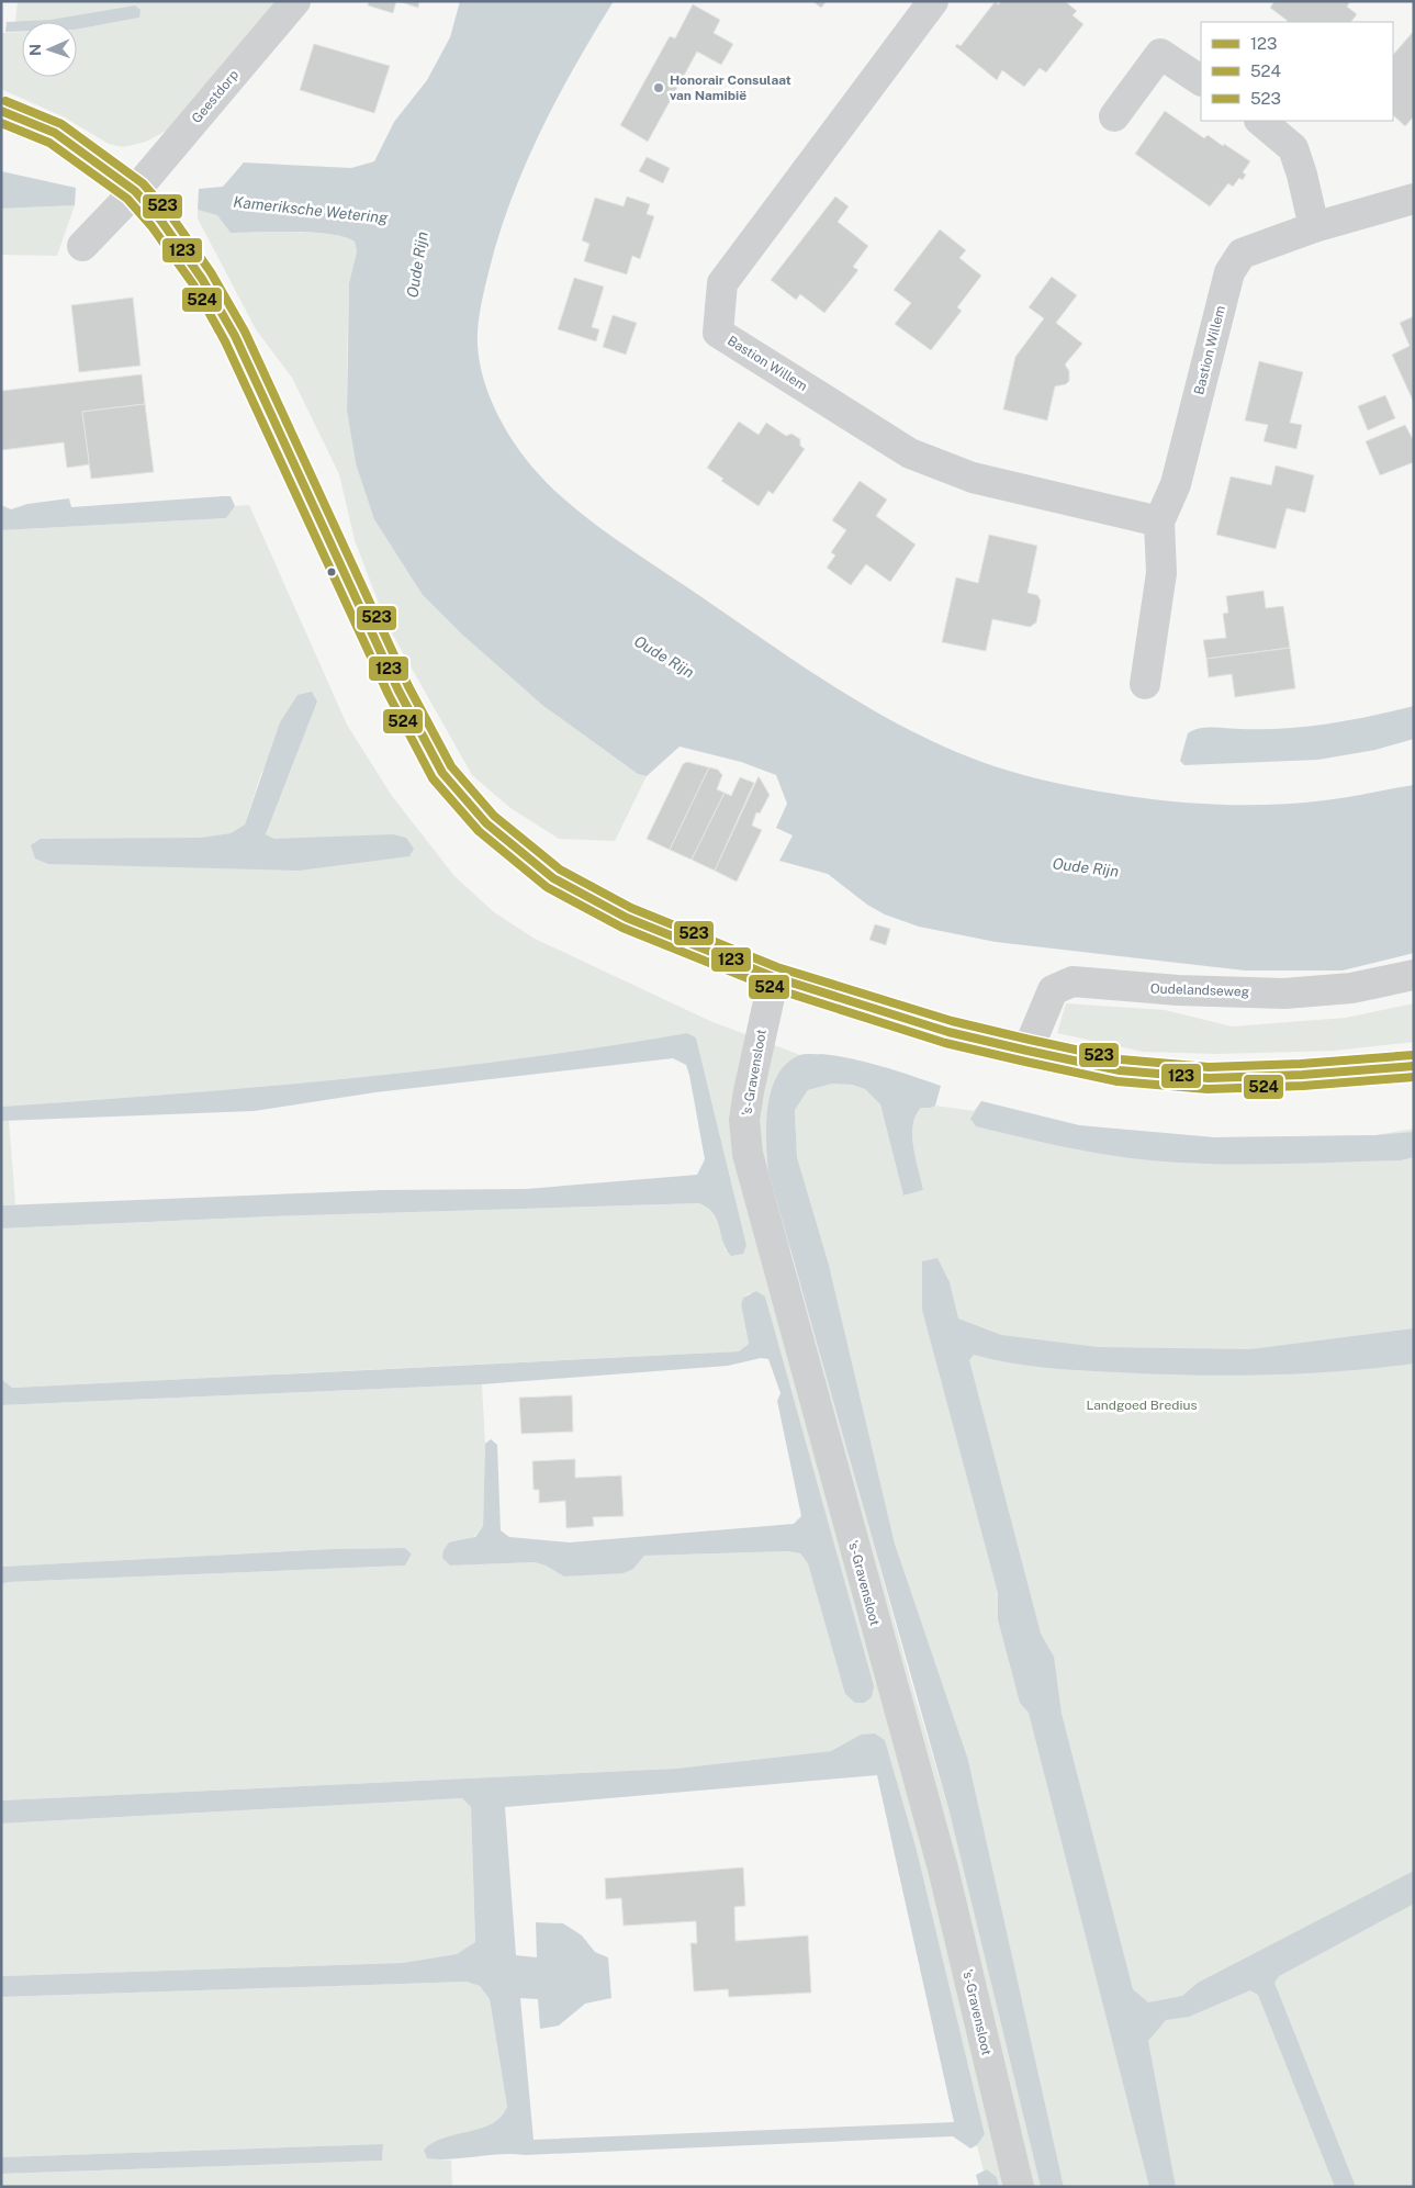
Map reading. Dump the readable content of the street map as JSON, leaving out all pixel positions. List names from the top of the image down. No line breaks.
{"streets":{"street":["Geestdorp","Bastion Willem","Oudelandseweg","'s-Gravensloot"]},"water":["Kameriksche Wetering","Oude Rijn"],"parks":["Landgoed Bredius"],"places":["Honorair Consulaat van Namibië"],"lines":["transit line 523","transit line 123","transit line 524"],"legend":["123","524","523"],"north":"left"}
